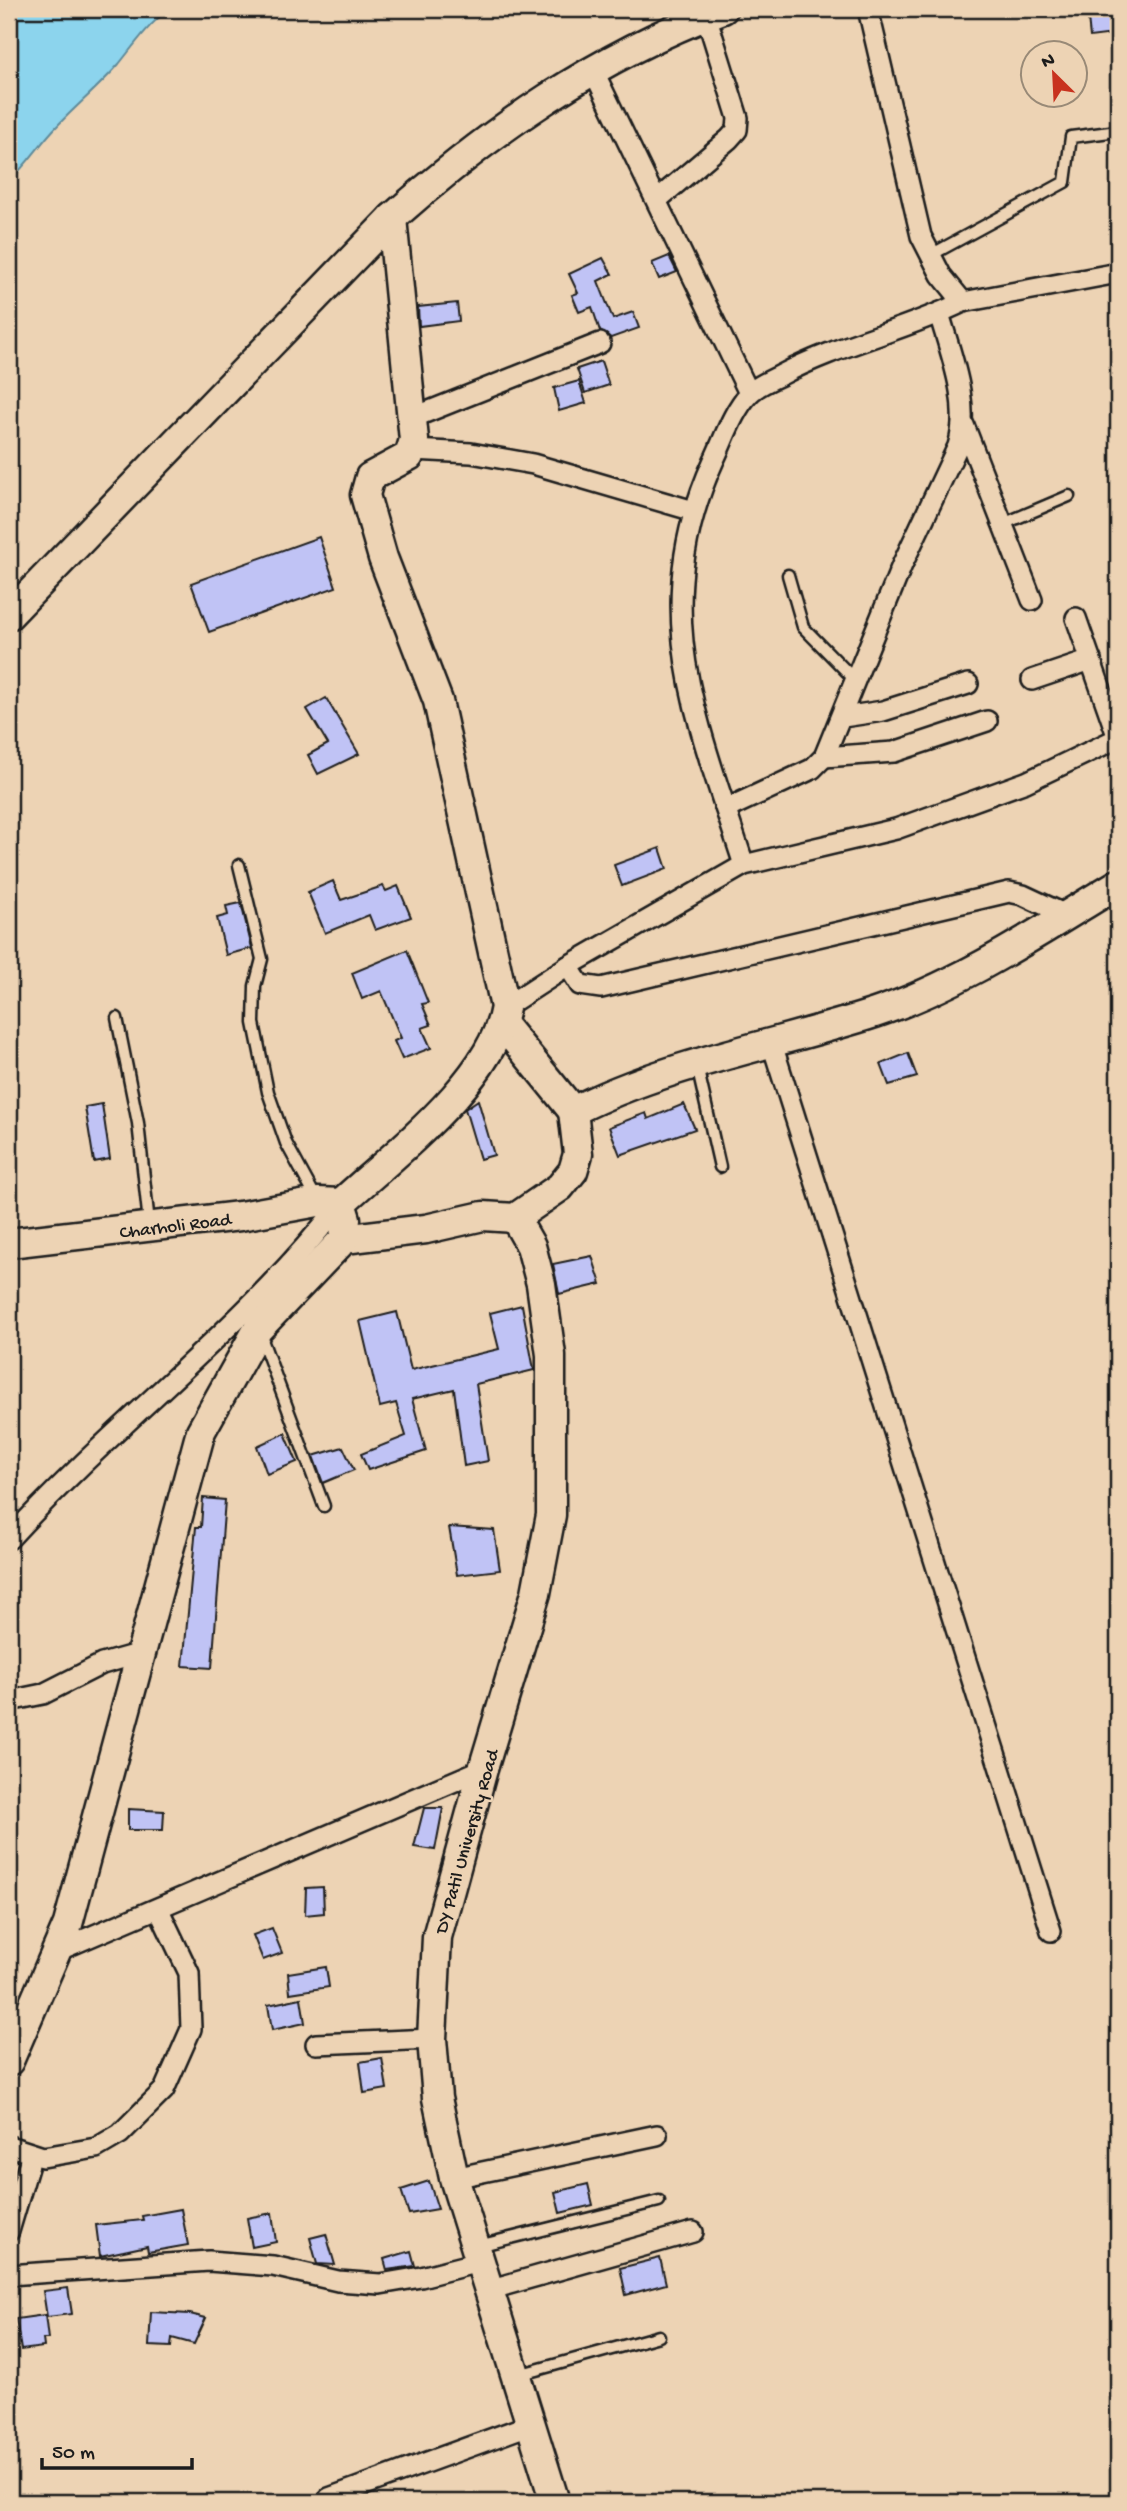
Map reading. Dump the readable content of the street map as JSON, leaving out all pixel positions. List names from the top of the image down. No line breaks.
{"streets":{"street":["Charholi Road","DY Patil University Road"]},"scale_bar":"50 m","north":"top left"}
